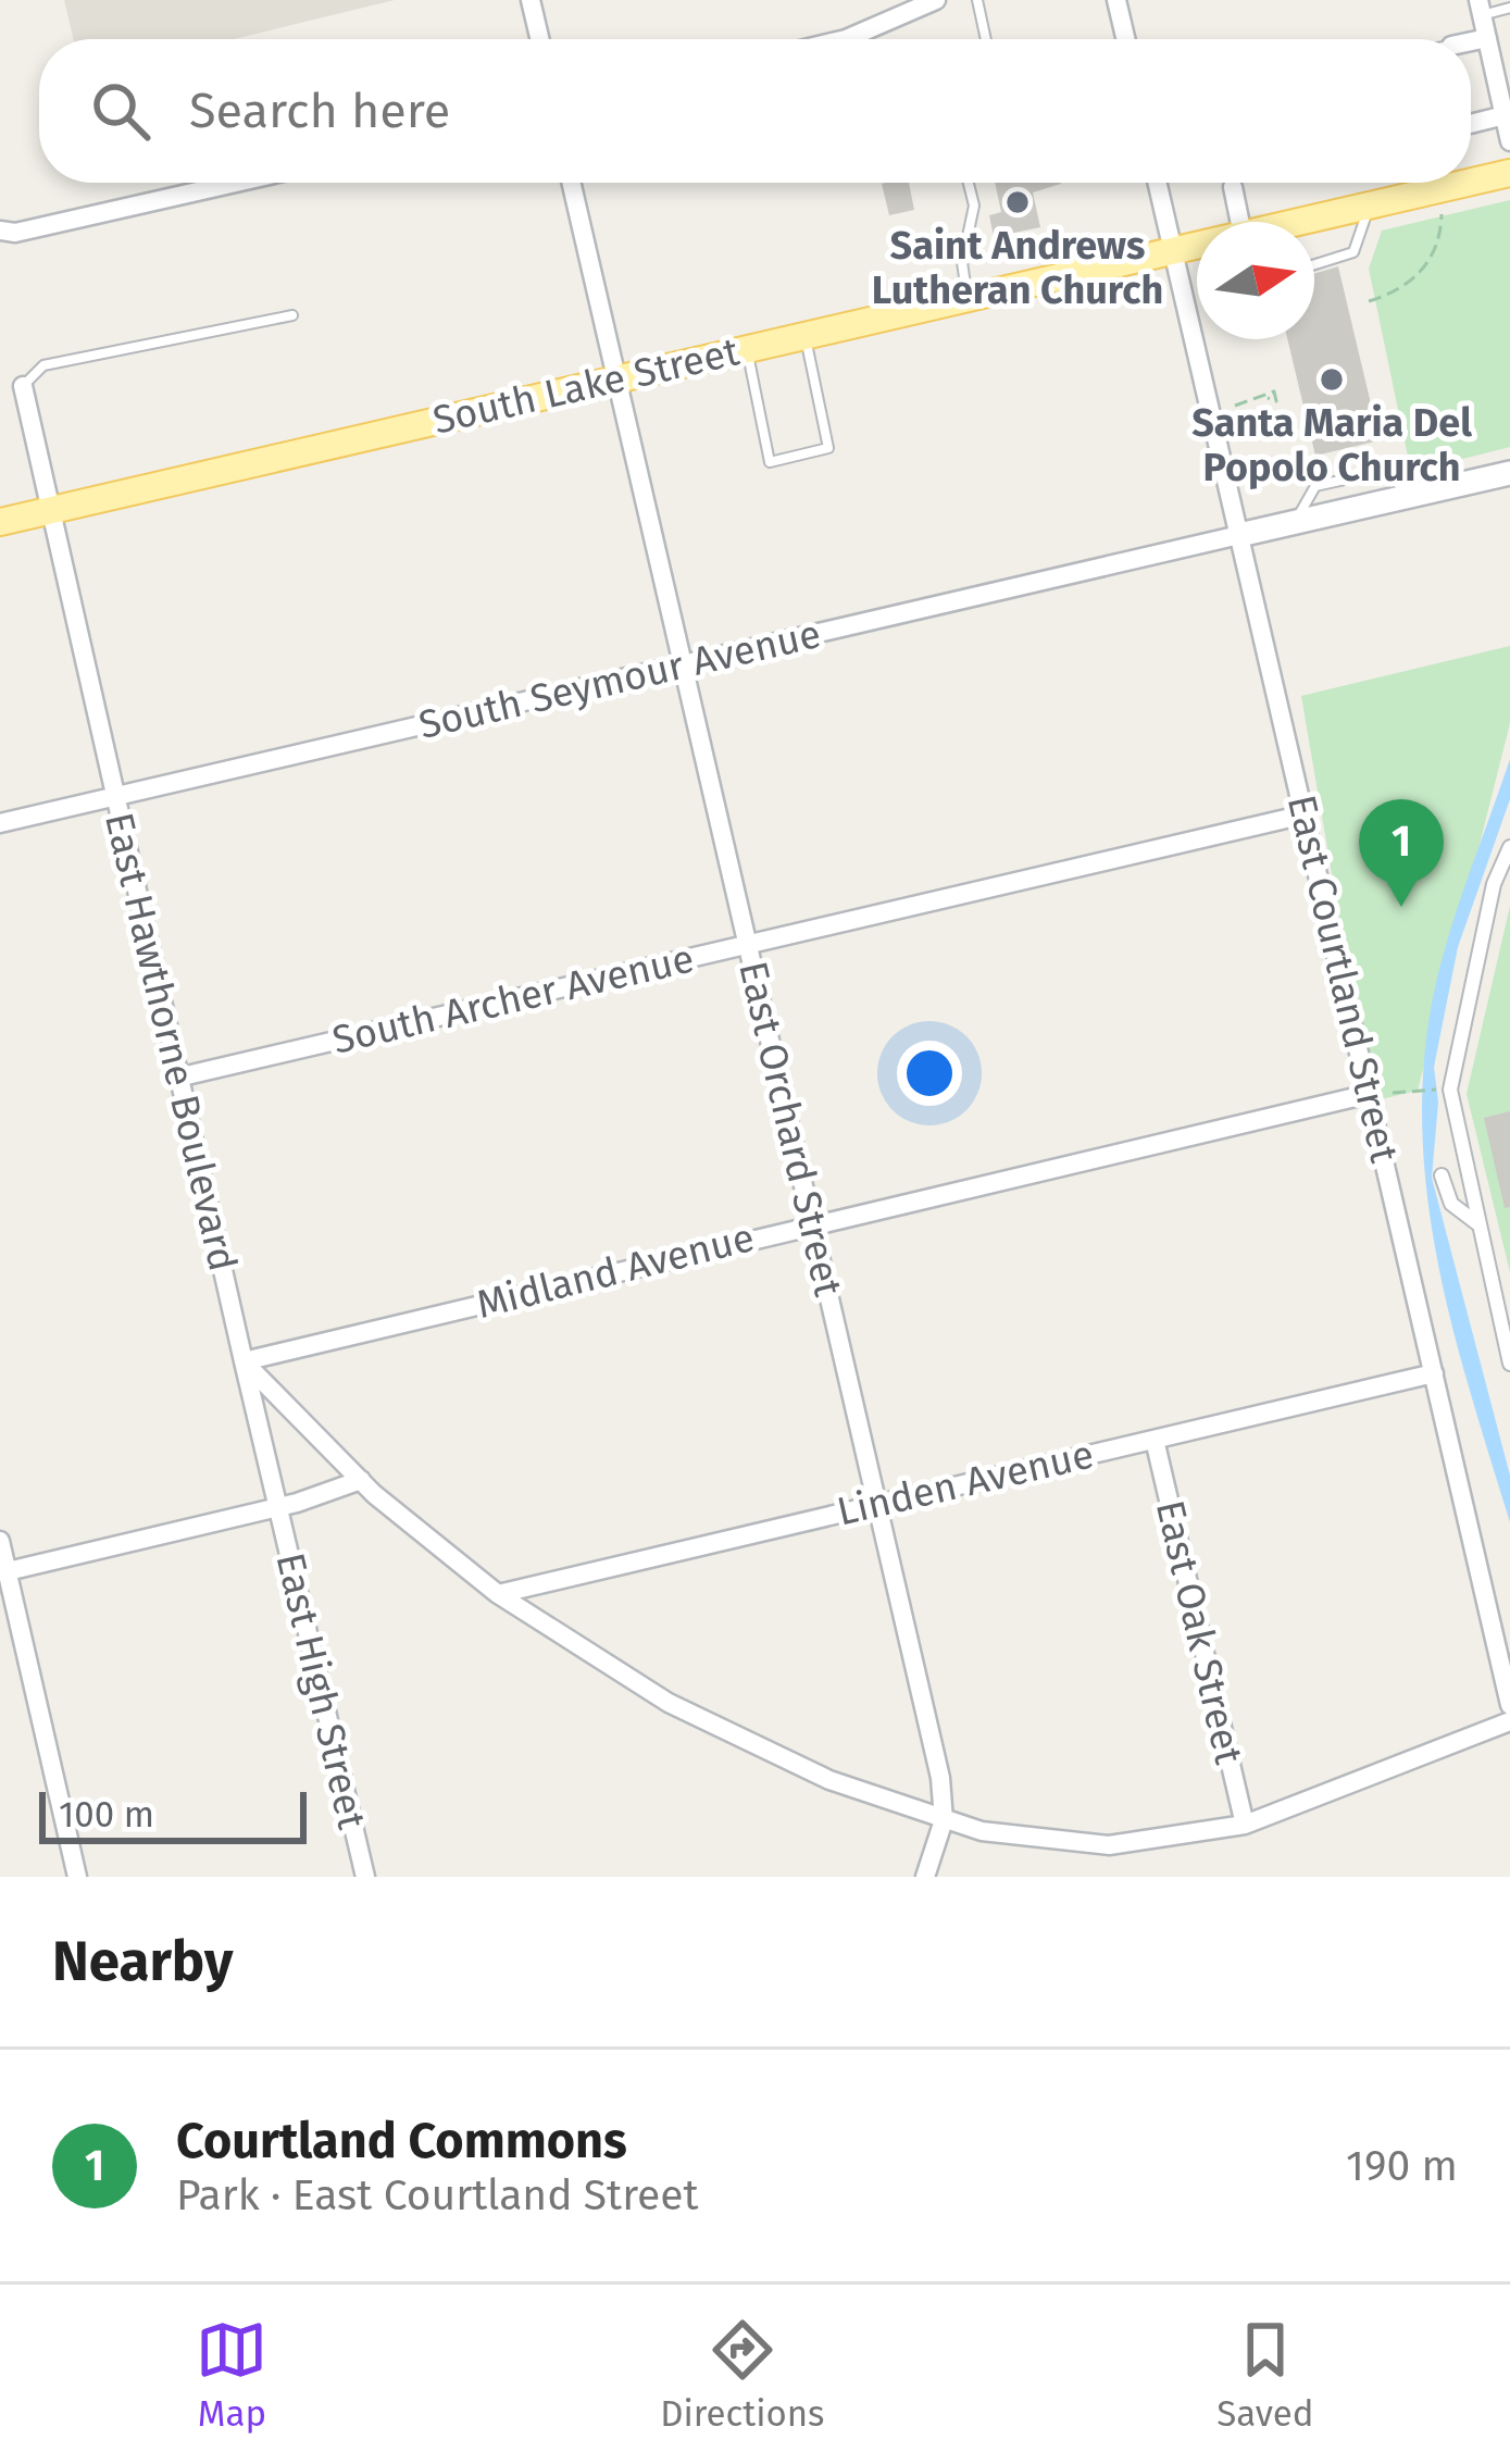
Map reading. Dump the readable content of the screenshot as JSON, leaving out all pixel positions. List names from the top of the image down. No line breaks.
{"streets":{"main road":["South Lake Street"],"street":["South Seymour Avenue","East Courtland Street","South Archer Avenue","East Hawthorne Boulevard","East Orchard Street","Midland Avenue","Linden Avenue","East Oak Street","East High Street"]},"crossings":[["South Lake Street","East Courtland Street"],["South Lake Street","East Hawthorne Boulevard"],["South Lake Street","East Orchard Street"],["South Seymour Avenue","East Courtland Street"],["South Seymour Avenue","East Hawthorne Boulevard"],["South Seymour Avenue","East Orchard Street"],["East Courtland Street","South Archer Avenue"],["East Courtland Street","Midland Avenue"],["East Courtland Street","Linden Avenue"],["South Archer Avenue","East Hawthorne Boulevard"],["South Archer Avenue","East Orchard Street"],["East Hawthorne Boulevard","Midland Avenue"],["East Hawthorne Boulevard","East High Street"],["East Orchard Street","Midland Avenue"],["East Orchard Street","Linden Avenue"],["Linden Avenue","East Oak Street"]],"places":["Saint Andrews Lutheran Church","Santa Maria Del Popolo Church"],"scale_bar":"100 m","north":"right","page":{"search":"Search here","pins":"1","scale":"100 m","heading":"Nearby","list":[{"mark":"1","name":"Courtland Commons","note":"Park · East Courtland Street","value":"190 m"}],"nav":["Map","Directions","Saved"]}}
